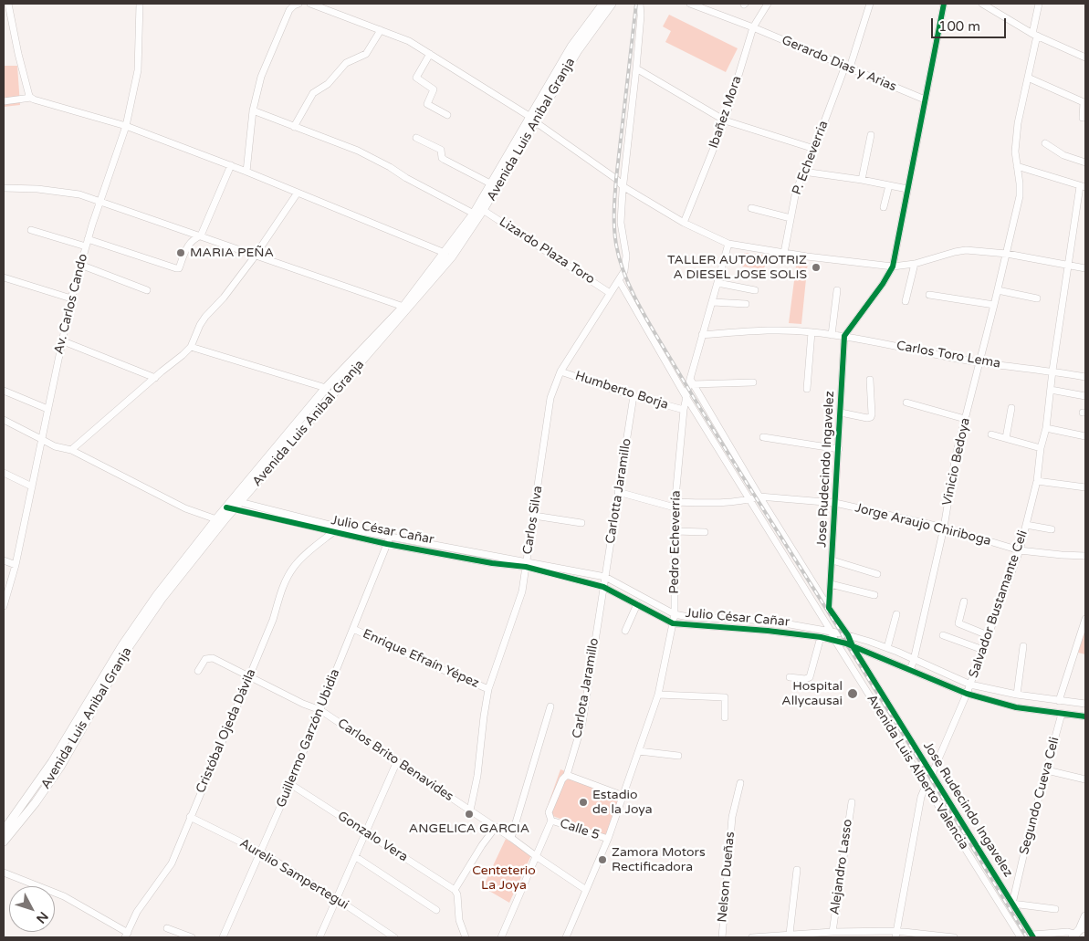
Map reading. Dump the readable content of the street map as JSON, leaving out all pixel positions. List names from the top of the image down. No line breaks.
{"streets":{"main road":["Avenida Luis Anibal Granja"],"street":["Gerardo Dias y Arias","Ibañez Mora","P. Echeverria","Lizardo Plaza Toro","Av. Carlos Cando","Carlos Toro Lema","Humberto Borja","Vinicio Bedoya","Jose Rudecindo Ingavelez","Carlotta Jaramillo","Carlos Silva","Jorge Araujo Chiriboga","Julio César Cañar","Pedro Echeverría","Salvador Bustamante Celi","Enrique Efraín Yépez","Carlota Jaramillo","Cristóbal Ojeda Dávila","Guillermo Garzón Ubidia","Carlos Brito Benavides","Avenida Luis Alberto Valencia","Segundo Cueva Celi","Calle 5","Gonzalo Vera","Alejandro Lasso","Aurelio Sampertegui","Nelson Dueñas"]},"crossings":[["Gerardo Dias y Arias","Ibañez Mora"],["Gerardo Dias y Arias","P. Echeverria"],["Avenida Luis Anibal Granja","Lizardo Plaza Toro"],["Avenida Luis Anibal Granja","Julio César Cañar"],["Lizardo Plaza Toro","Carlos Silva"],["Carlos Toro Lema","Vinicio Bedoya"],["Carlos Toro Lema","Jose Rudecindo Ingavelez"],["Carlos Toro Lema","Pedro Echeverría"],["Carlos Toro Lema","Salvador Bustamante Celi"],["Humberto Borja","Carlotta Jaramillo"],["Humberto Borja","Carlos Silva"],["Humberto Borja","Pedro Echeverría"],["Vinicio Bedoya","Jorge Araujo Chiriboga"],["Vinicio Bedoya","Julio César Cañar"],["Jose Rudecindo Ingavelez","Jorge Araujo Chiriboga"],["Jose Rudecindo Ingavelez","Julio César Cañar"],["Jose Rudecindo Ingavelez","Salvador Bustamante Celi"],["Jose Rudecindo Ingavelez","Segundo Cueva Celi"],["Carlotta Jaramillo","Julio César Cañar"],["Carlotta Jaramillo","Carlota Jaramillo"],["Carlos Silva","Julio César Cañar"],["Carlos Silva","Enrique Efraín Yépez"],["Carlos Silva","Carlos Brito Benavides"],["Carlos Silva","Avenida Luis Alberto Valencia"],["Jorge Araujo Chiriboga","Salvador Bustamante Celi"],["Julio César Cañar","Pedro Echeverría"],["Julio César Cañar","Salvador Bustamante Celi"],["Julio César Cañar","Carlota Jaramillo"],["Julio César Cañar","Cristóbal Ojeda Dávila"],["Julio César Cañar","Guillermo Garzón Ubidia"],["Julio César Cañar","Avenida Luis Alberto Valencia"],["Julio César Cañar","Segundo Cueva Celi"],["Pedro Echeverría","Carlos Brito Benavides"],["Pedro Echeverría","Avenida Luis Alberto Valencia"],["Pedro Echeverría","Calle 5"],["Enrique Efraín Yépez","Guillermo Garzón Ubidia"],["Carlota Jaramillo","Carlos Brito Benavides"],["Carlota Jaramillo","Calle 5"],["Cristóbal Ojeda Dávila","Carlos Brito Benavides"],["Cristóbal Ojeda Dávila","Aurelio Sampertegui"],["Guillermo Garzón Ubidia","Carlos Brito Benavides"],["Guillermo Garzón Ubidia","Gonzalo Vera"],["Guillermo Garzón Ubidia","Aurelio Sampertegui"]],"parks":["Centeterio La Joya"],"places":["MARIA PEÑA","TALLER AUTOMOTRIZ A DIESEL JOSE SOLIS","Hospital Allycausai","Estadio de la Joya","ANGELICA GARCIA","Zamora Motors Rectificadora"],"scale_bar":"100 m","north":"bottom right"}
